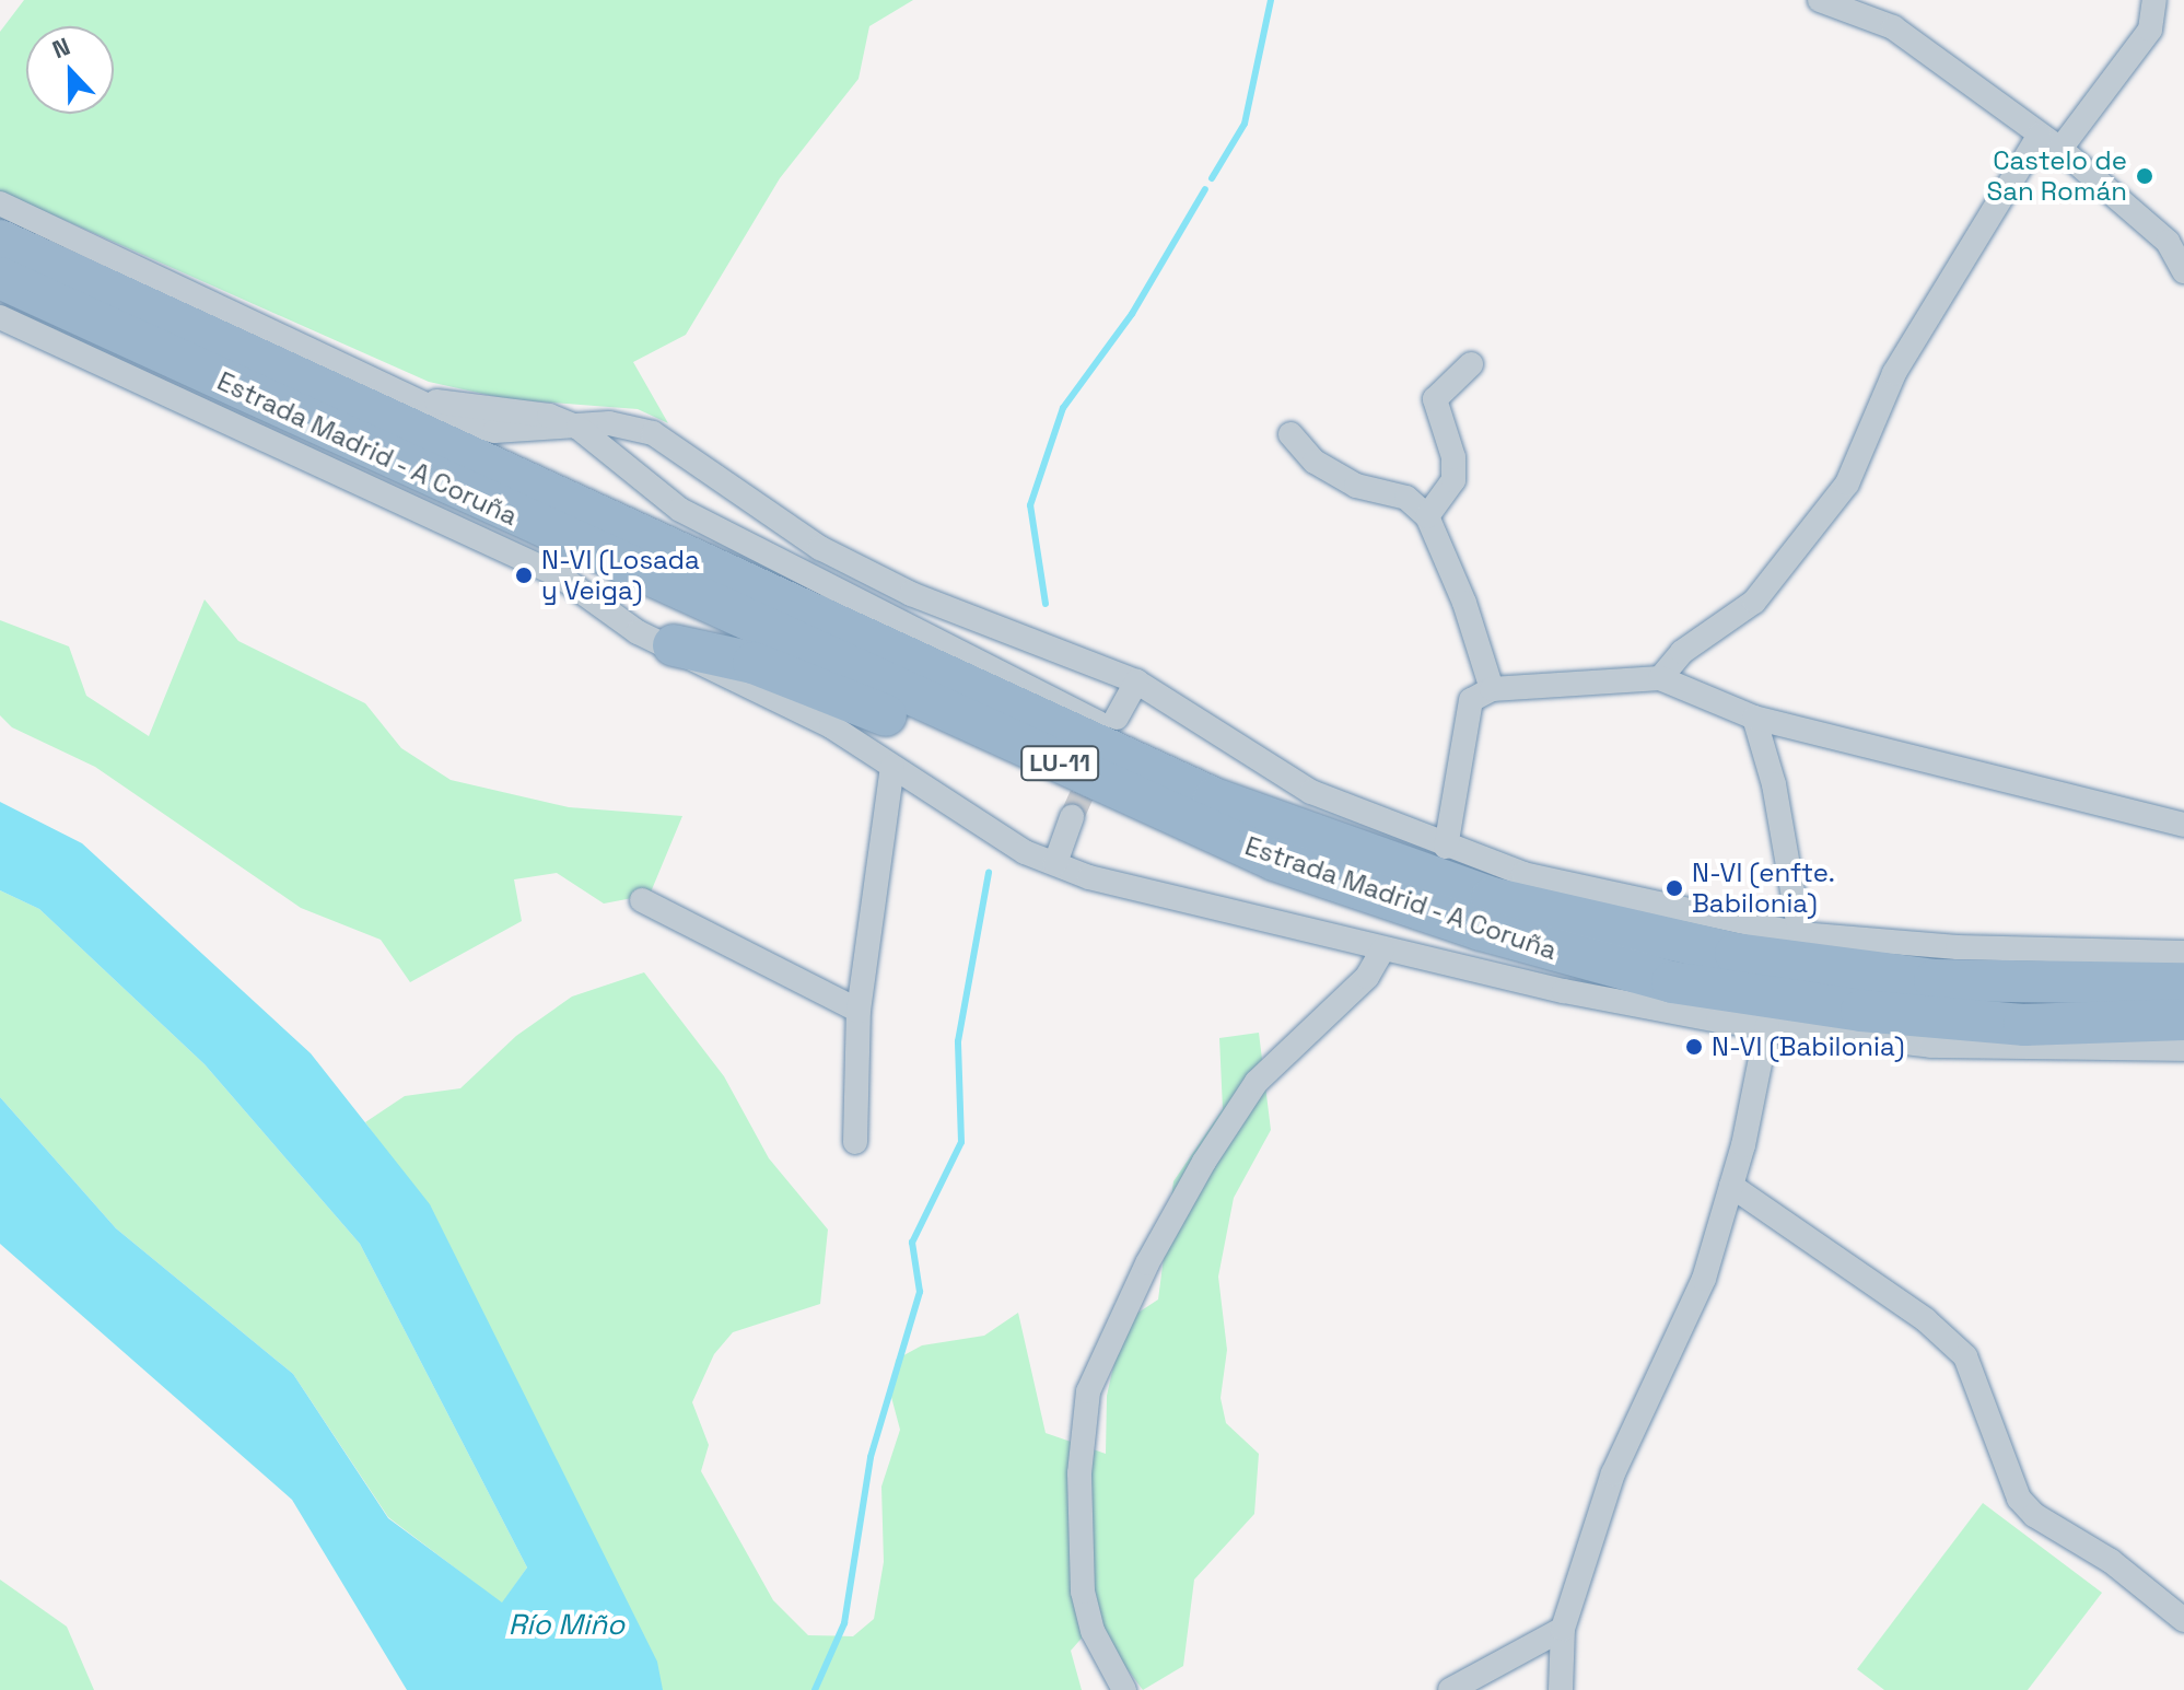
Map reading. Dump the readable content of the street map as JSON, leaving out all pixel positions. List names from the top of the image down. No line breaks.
{"streets":{"highway":["Estrada Madrid - A Coruña","LU-11"]},"water":["Río Miño"],"places":["Castelo de San Román","N-VI (Losada y Veiga)","N-VI (enfte. Babilonia)","N-VI (Babilonia)"],"north":"top"}
